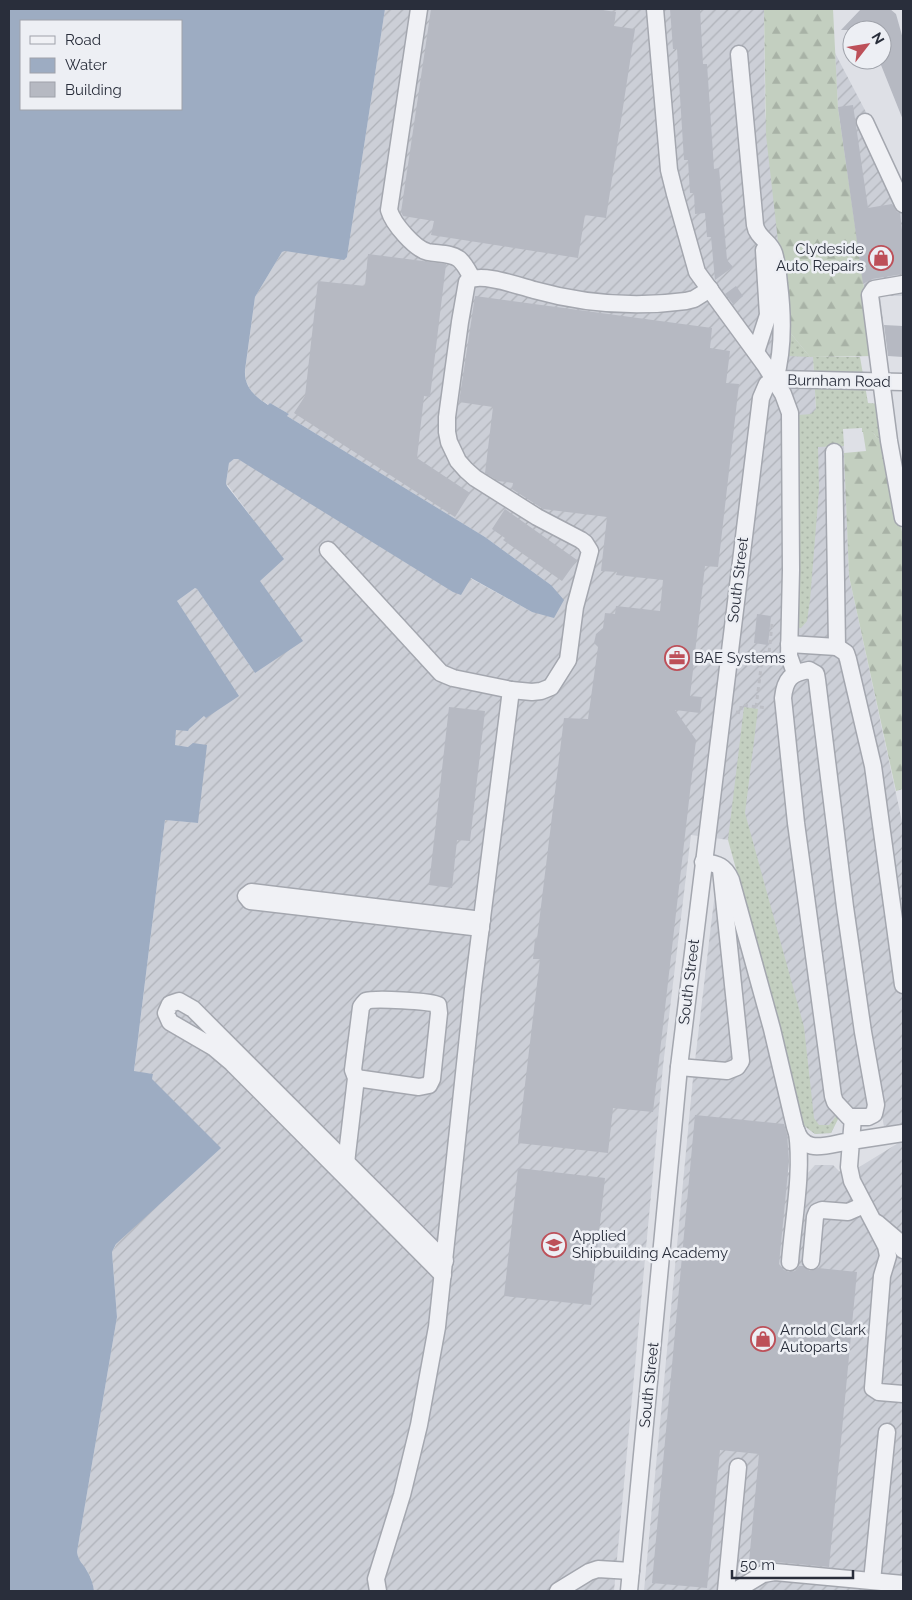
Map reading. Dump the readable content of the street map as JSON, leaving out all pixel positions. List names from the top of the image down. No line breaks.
{"streets":{"street":["Burnham Road","South Street"]},"crossings":[["Burnham Road","South Street"]],"places":{"shop":["Clydeside Auto Repairs","Arnold Clark Autoparts"],"office":["BAE Systems"],"school or university":["Applied Shipbuilding Academy"]},"legend":["Road","Water","Building"],"scale_bar":"50 m","north":"top right"}
